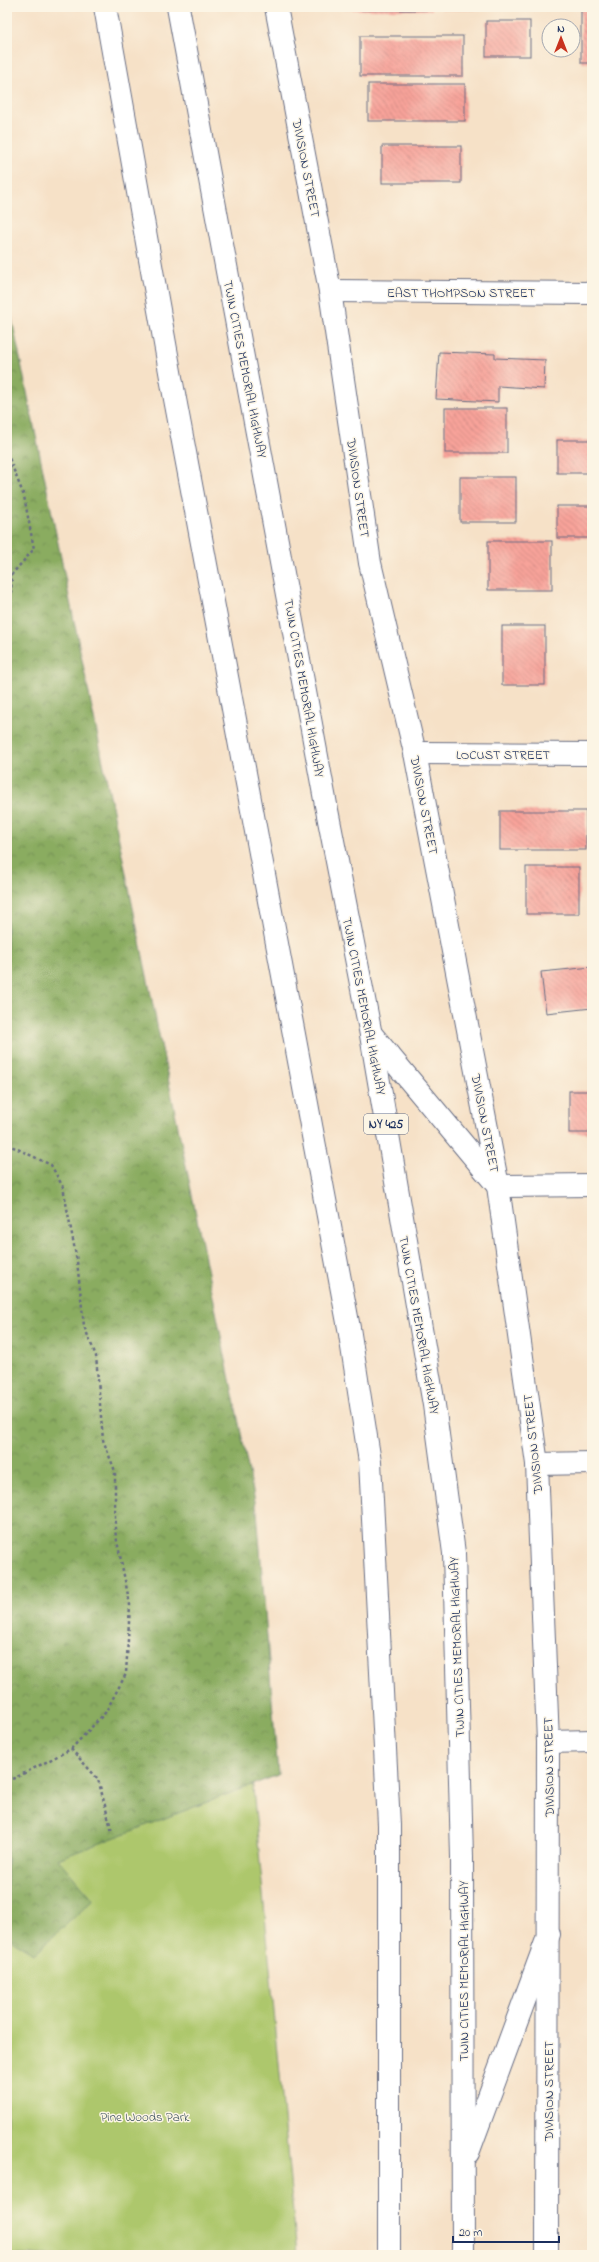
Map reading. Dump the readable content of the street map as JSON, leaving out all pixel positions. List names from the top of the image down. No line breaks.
{"streets":{"main road":["DIVISION STREET","EAST THOMPSON STREET","TWIN CITIES MEMORIAL HIGHWAY","LOCUST STREET","NY 425"]},"crossings":[["DIVISION STREET","EAST THOMPSON STREET"],["DIVISION STREET","LOCUST STREET"]],"parks":["Pine Woods Park"],"scale_bar":"20 m","north":"top"}
